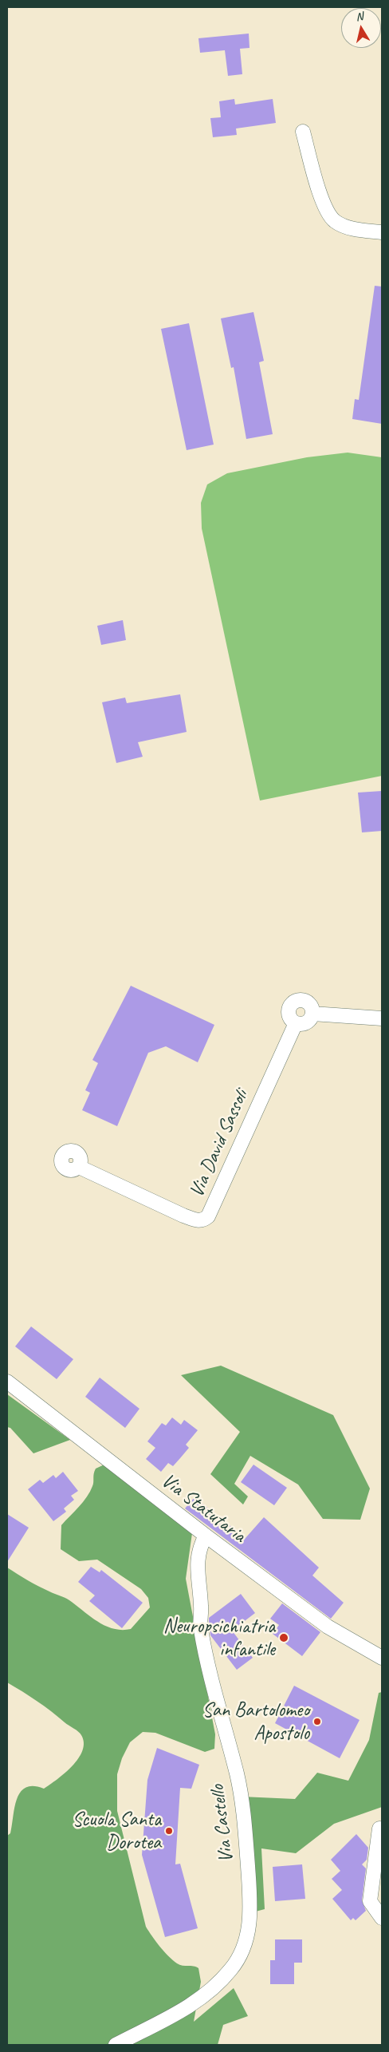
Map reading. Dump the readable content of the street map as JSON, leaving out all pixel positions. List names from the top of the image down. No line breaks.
{"streets":{"street":["Via David Sassoli","Via Statutaria","Via Castello"]},"crossings":[["Via Statutaria","Via Castello"]],"places":["Neuropsichiatria infantile","San Bartolomeo Apostolo","Scuola Santa Dorotea"],"north":"top"}
